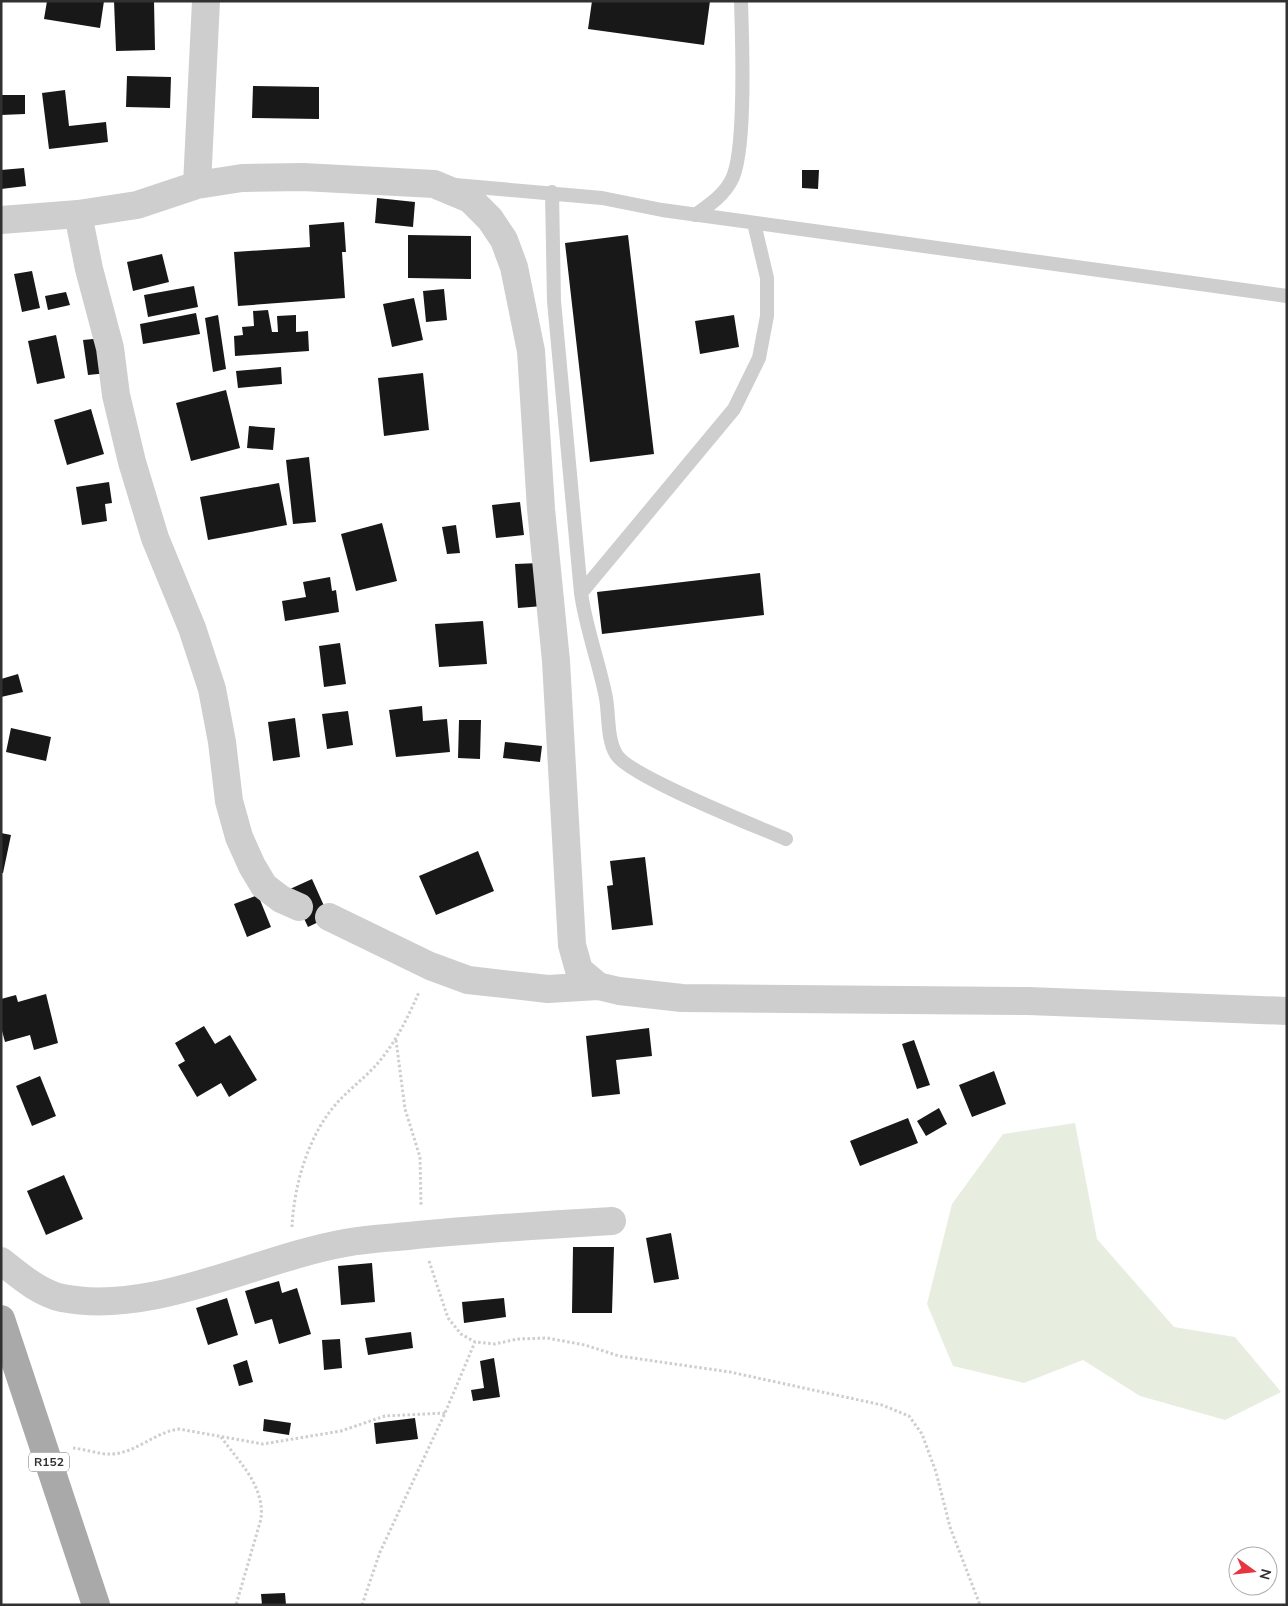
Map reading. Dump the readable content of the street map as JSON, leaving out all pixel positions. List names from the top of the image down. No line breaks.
{"streets":{"main road":["R152"]},"north":"right"}
